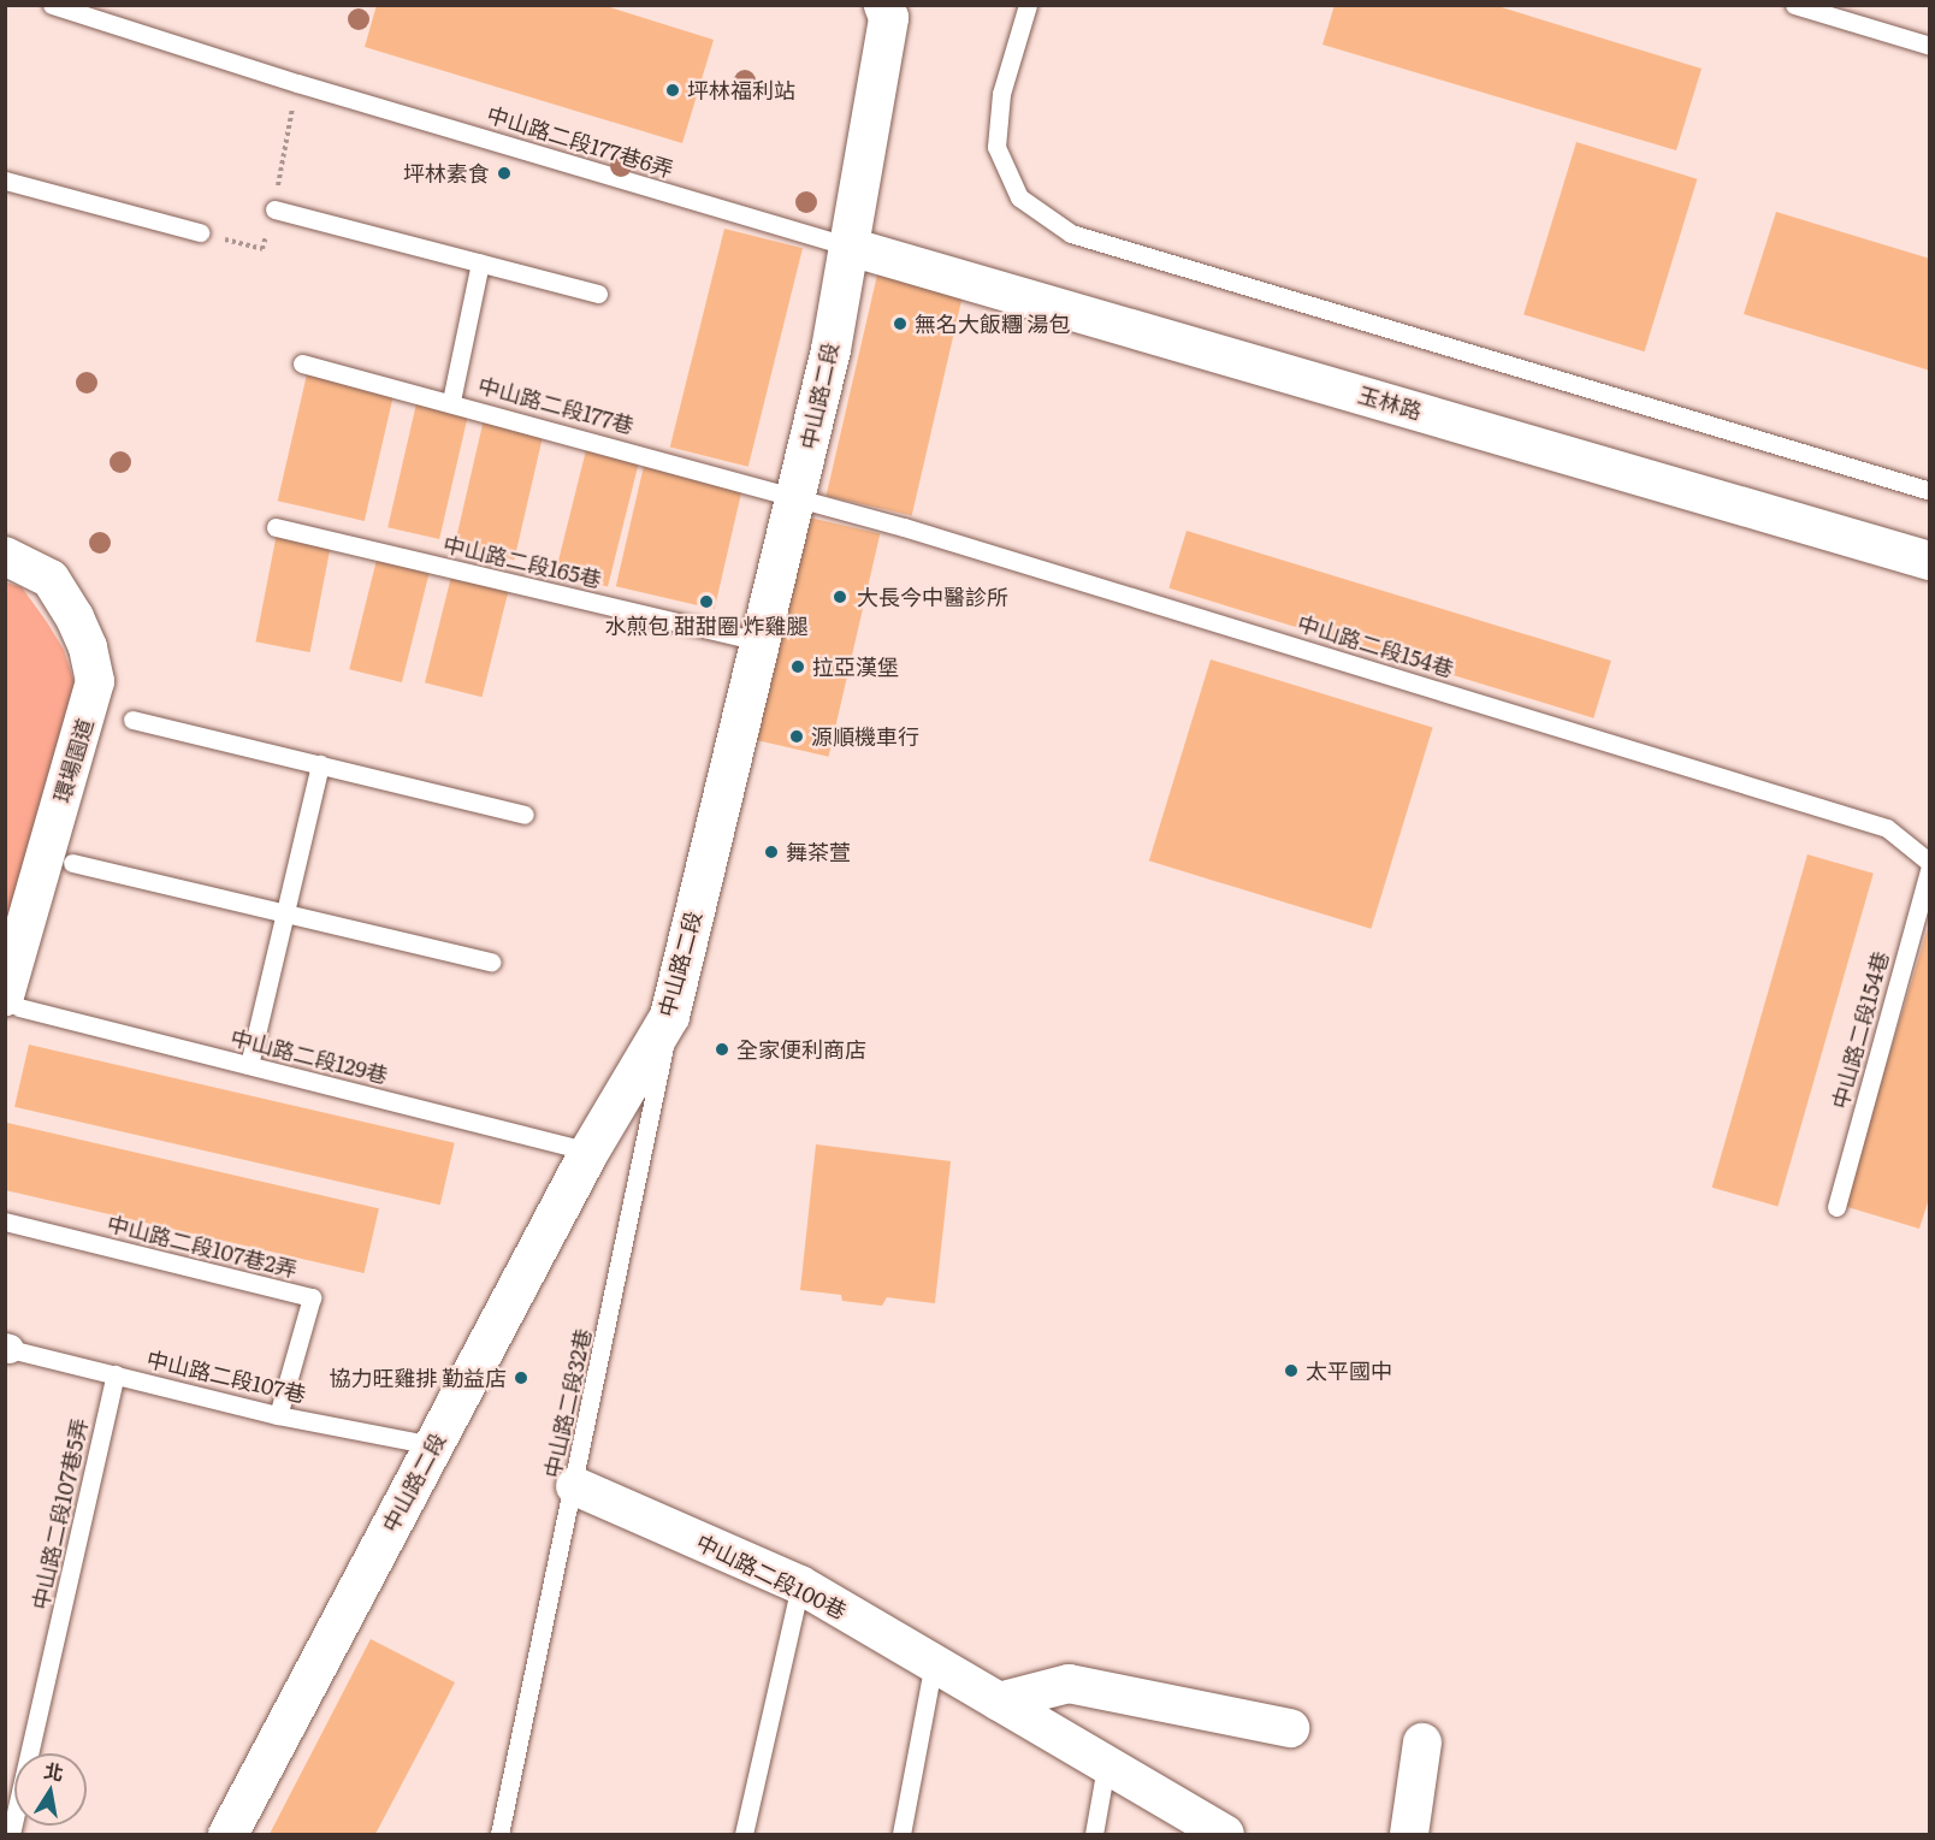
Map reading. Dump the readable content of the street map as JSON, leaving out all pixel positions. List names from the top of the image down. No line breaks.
{"streets":{"main road":["中山路二段"],"street":["玉林路","環場園道","中山路二段100巷"],"lane":["中山路二段177巷6弄","中山路二段177巷","中山路二段165巷","中山路二段154巷","中山路二段129巷","中山路二段107巷2弄","中山路二段107巷","中山路二段32巷","中山路二段107巷5弄"]},"crossings":[["中山路二段177巷6弄","中山路二段"],["中山路二段177巷6弄","玉林路"],["中山路二段","玉林路"],["中山路二段","中山路二段177巷"],["中山路二段","中山路二段165巷"],["中山路二段","中山路二段154巷"],["中山路二段","中山路二段129巷"],["中山路二段","中山路二段107巷"],["中山路二段","中山路二段32巷"],["中山路二段177巷","中山路二段154巷"],["環場園道","中山路二段129巷"],["中山路二段107巷2弄","中山路二段107巷"],["中山路二段107巷","中山路二段107巷5弄"],["中山路二段32巷","中山路二段100巷"]],"places":["坪林福利站","坪林素食","無名大飯糰 湯包","大長今中醫診所","水煎包 甜甜圈 炸雞腿","拉亞漢堡","源順機車行","舞茶萱","全家便利商店","太平國中","協力旺雞排 勤益店"],"north":"top"}
